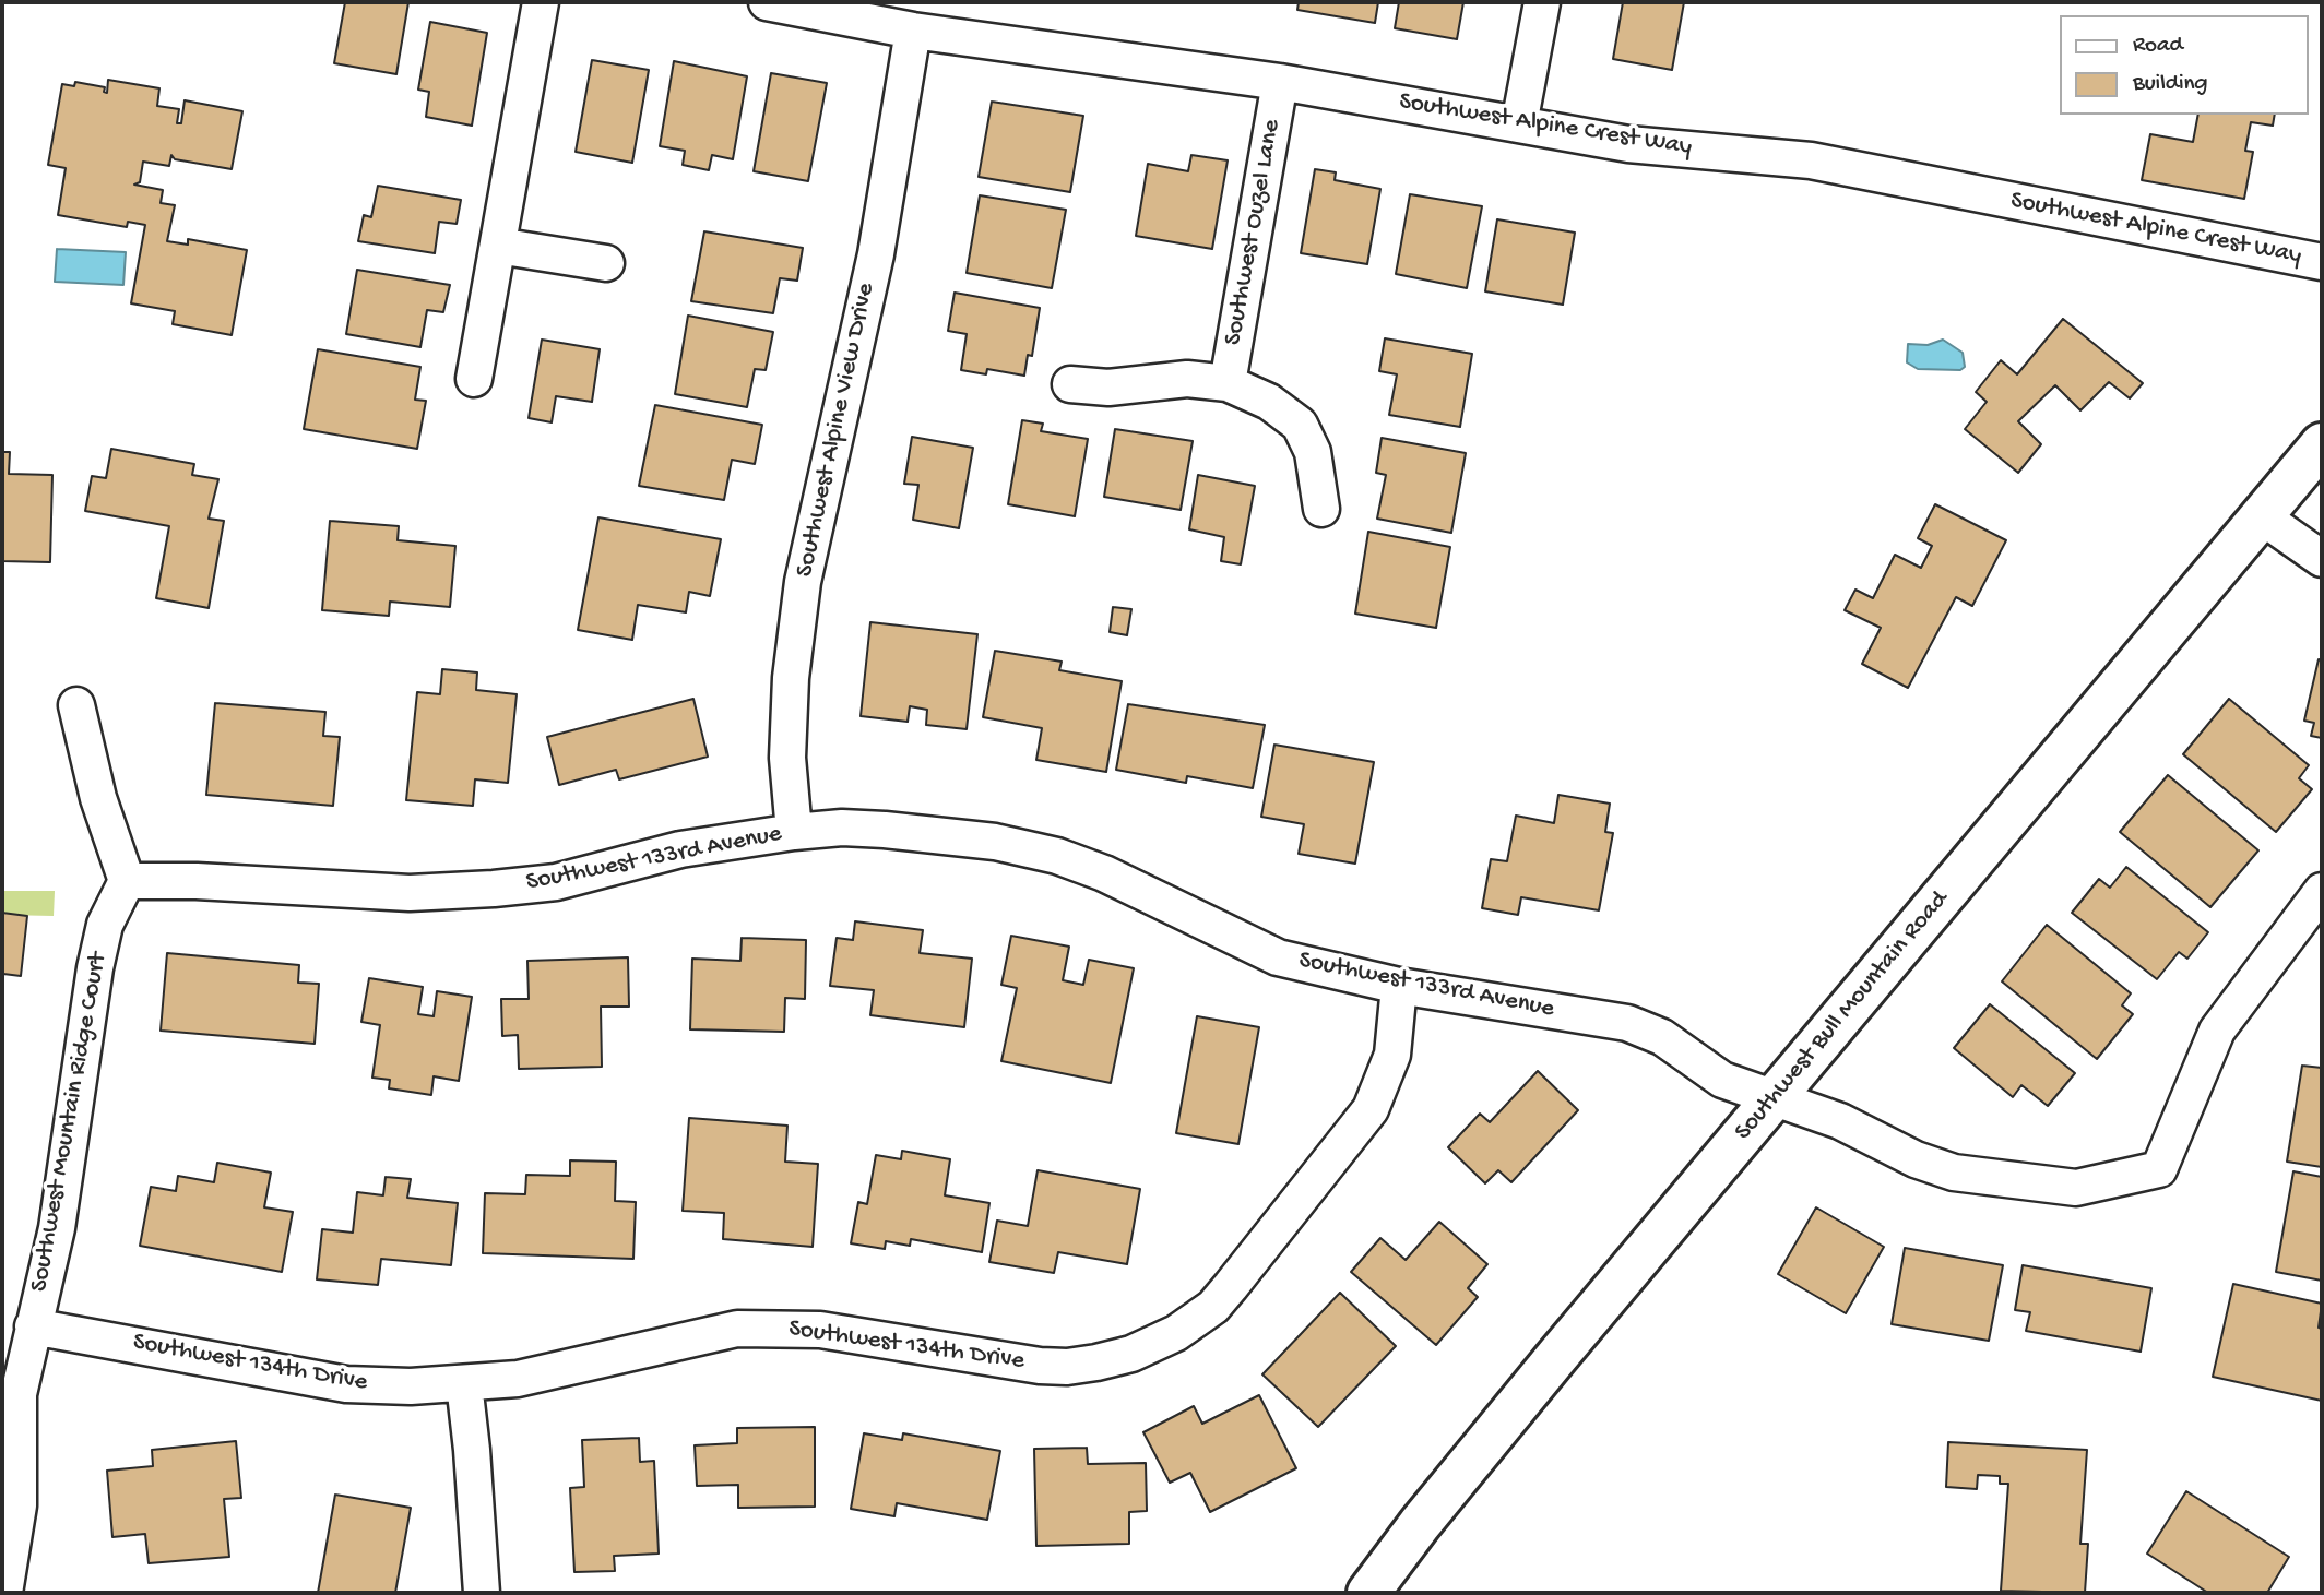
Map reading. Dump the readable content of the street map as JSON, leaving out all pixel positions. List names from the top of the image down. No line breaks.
{"streets":{"main road":["Southwest Bull Mountain Road"],"street":["Southwest Alpine Crest Way","Southwest Ouzel Lane","Southwest Alpine View Drive","Southwest 133rd Avenue","Southwest Mountain Ridge Court","Southwest 134th Drive"]},"crossings":[["Southwest Alpine Crest Way","Southwest Ouzel Lane"],["Southwest Alpine Crest Way","Southwest Alpine View Drive"],["Southwest Alpine View Drive","Southwest 133rd Avenue"],["Southwest 133rd Avenue","Southwest Bull Mountain Road"],["Southwest 133rd Avenue","Southwest Mountain Ridge Court"],["Southwest 133rd Avenue","Southwest 134th Drive"],["Southwest Mountain Ridge Court","Southwest 134th Drive"]],"legend":["Road","Building"]}
